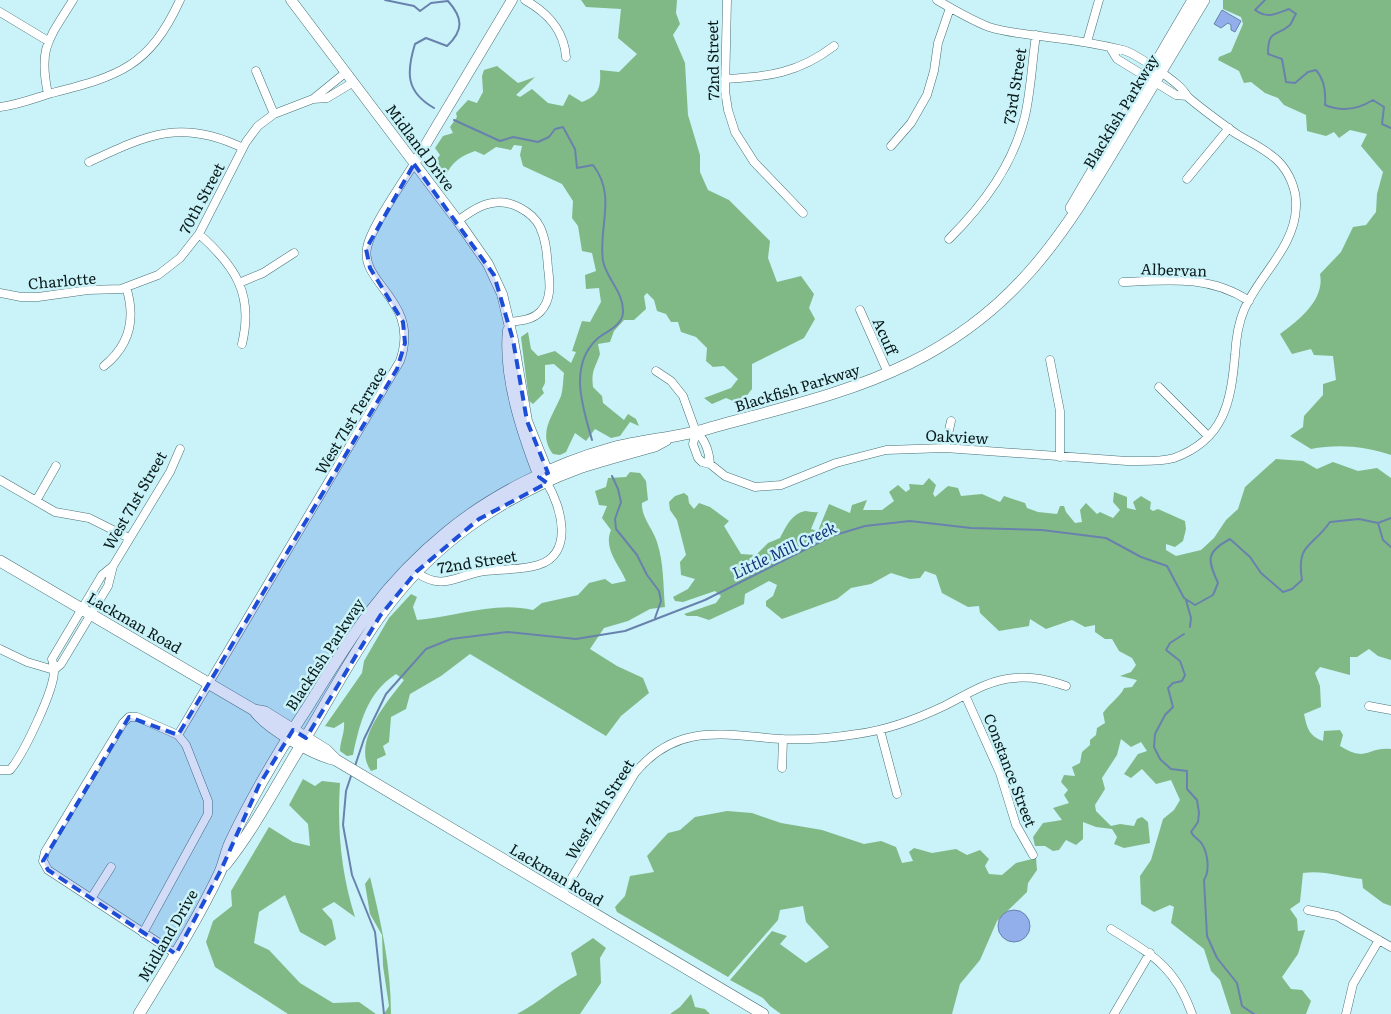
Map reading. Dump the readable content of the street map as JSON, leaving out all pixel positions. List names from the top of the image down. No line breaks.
{"streets":{"main road":["Blackfish Parkway","Midland Drive","Lackman Road"],"street":["72nd Street","73rd Street","70th Street","Albervan","Charlotte","Acuff","West 71st Terrace","Oakview","West 71st Street","Constance Street","West 74th Street"]},"crossings":[["72nd Street","Blackfish Parkway"],["72nd Street","Midland Drive"],["73rd Street","Oakview"],["Blackfish Parkway","Midland Drive"],["Blackfish Parkway","Acuff"],["Blackfish Parkway","Oakview"],["Blackfish Parkway","Lackman Road"],["Midland Drive","70th Street"],["Midland Drive","West 71st Terrace"],["Midland Drive","Lackman Road"],["70th Street","Charlotte"],["Albervan","Oakview"],["West 71st Terrace","Lackman Road"],["West 71st Street","Lackman Road"],["Lackman Road","West 74th Street"],["Constance Street","West 74th Street"]],"water":["Little Mill Creek"]}
